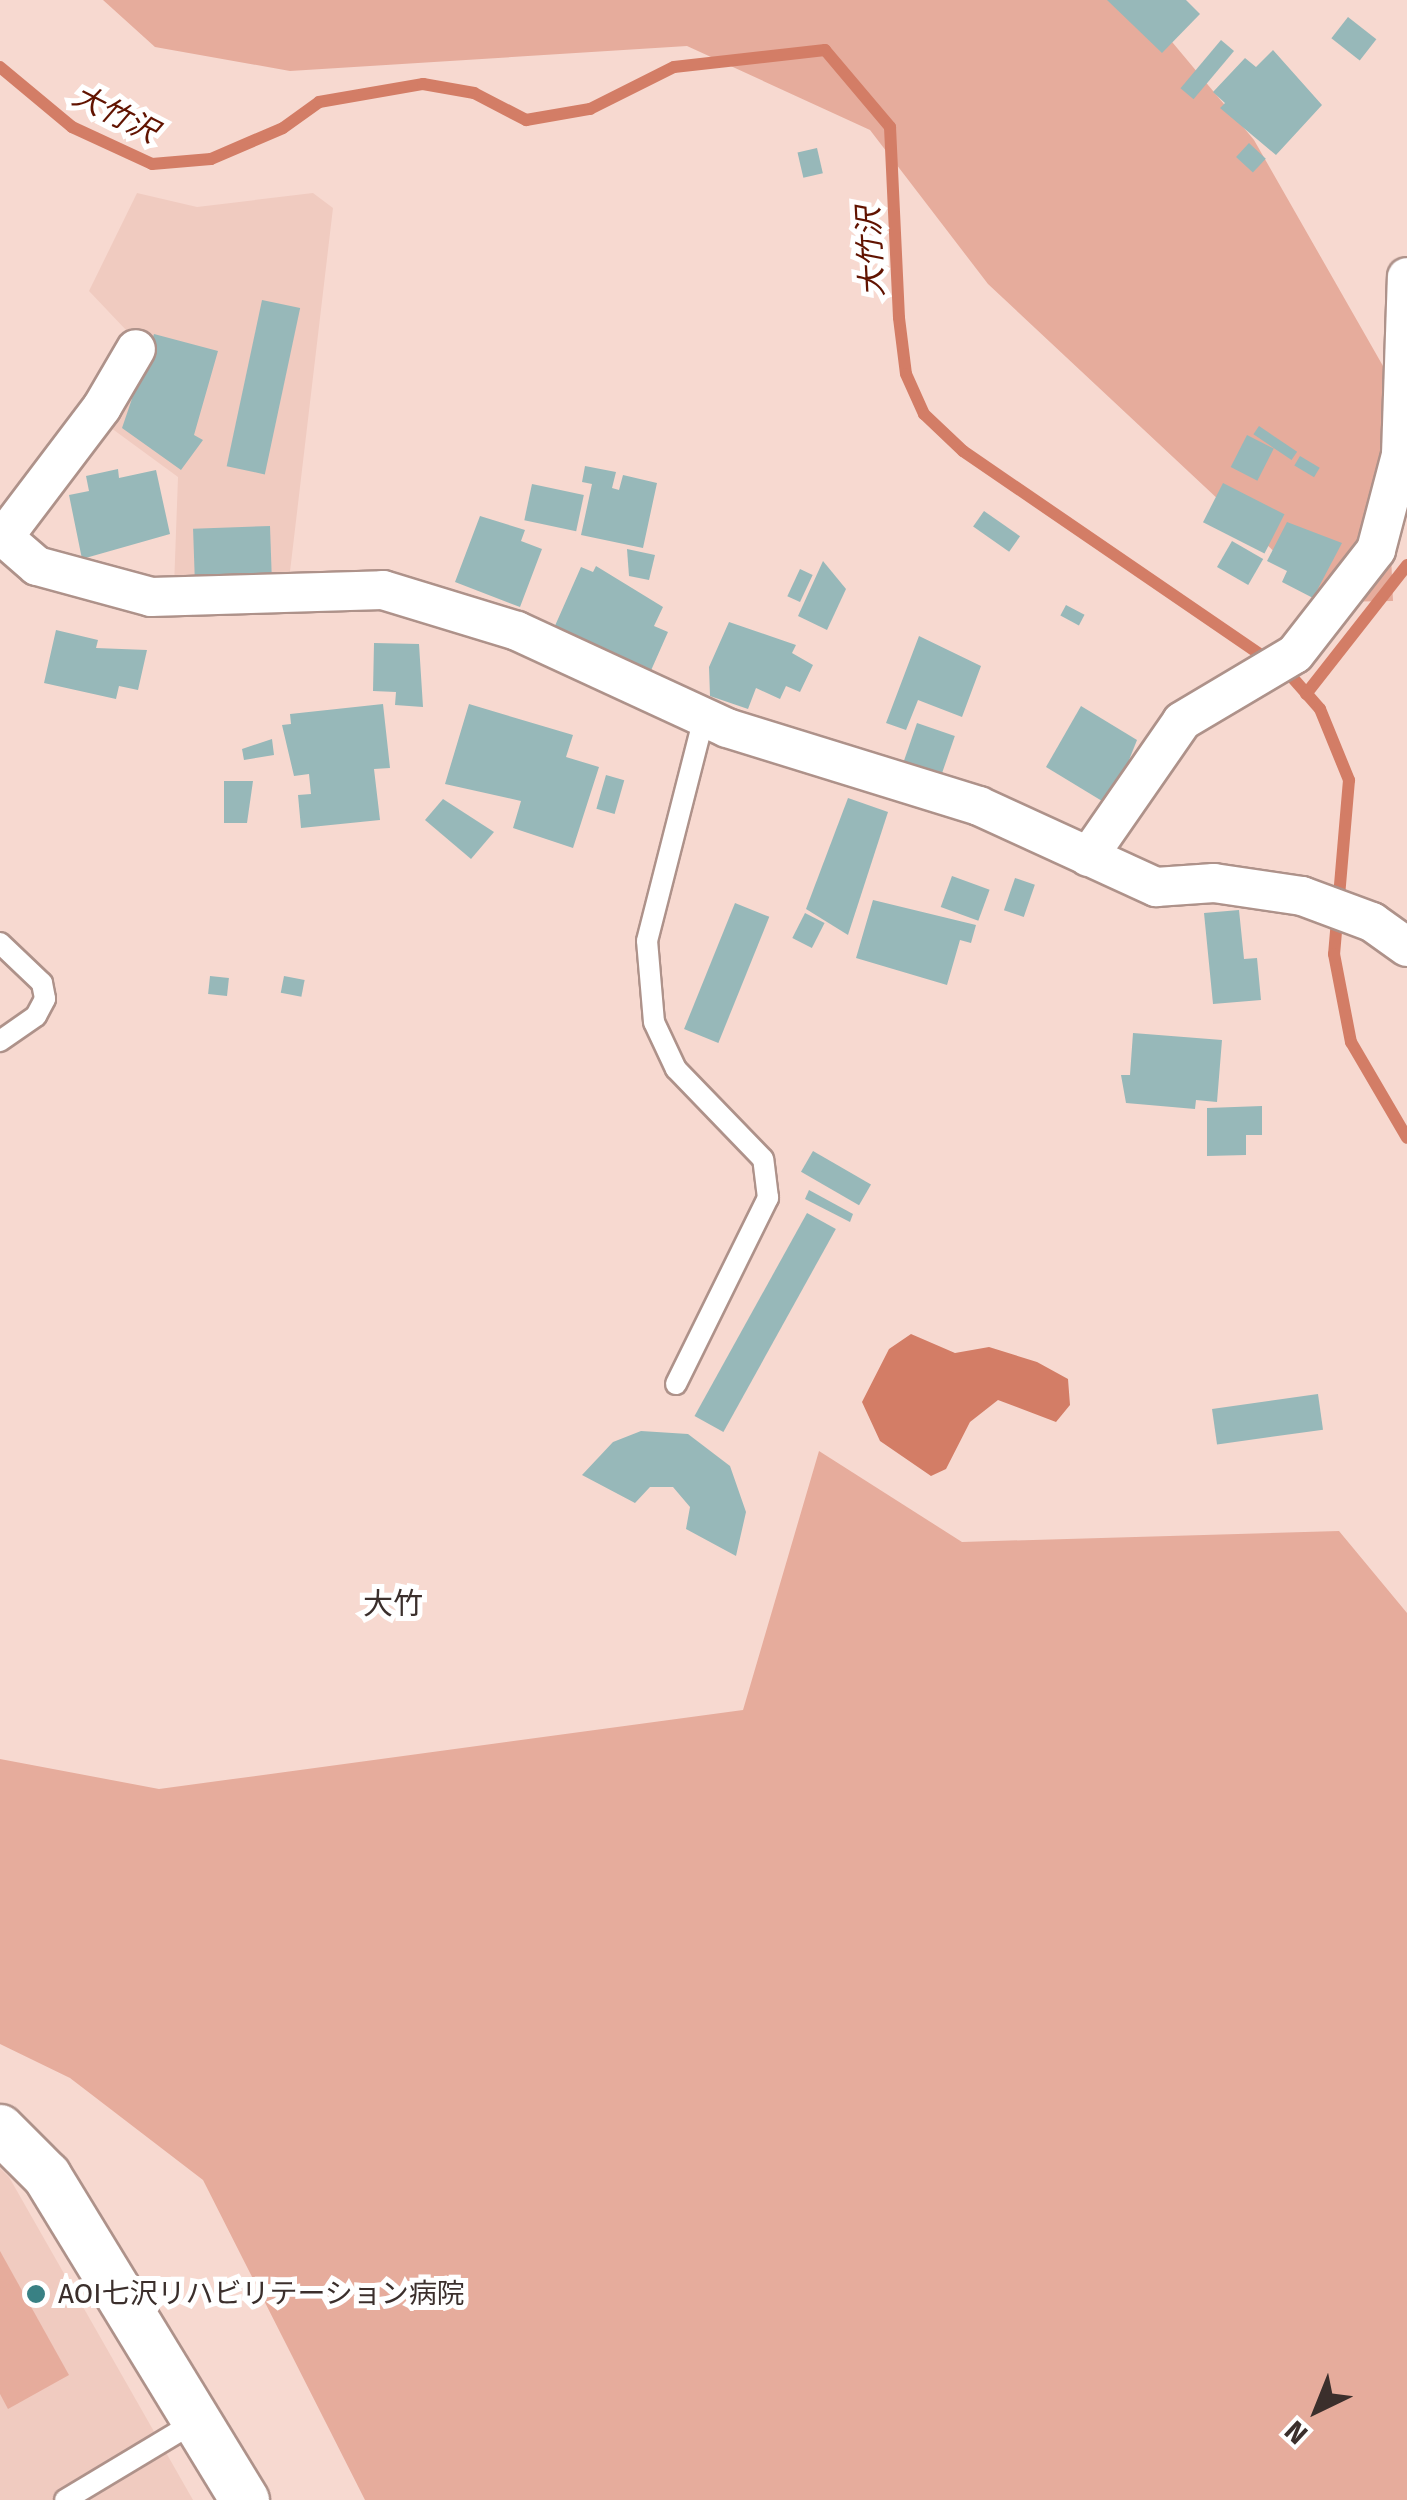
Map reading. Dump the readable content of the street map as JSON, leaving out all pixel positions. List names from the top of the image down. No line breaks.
{"districts":["大竹"],"water":["大竹沢"],"places":["AOI七沢リハビリテーション病院"],"north":"bottom left"}
